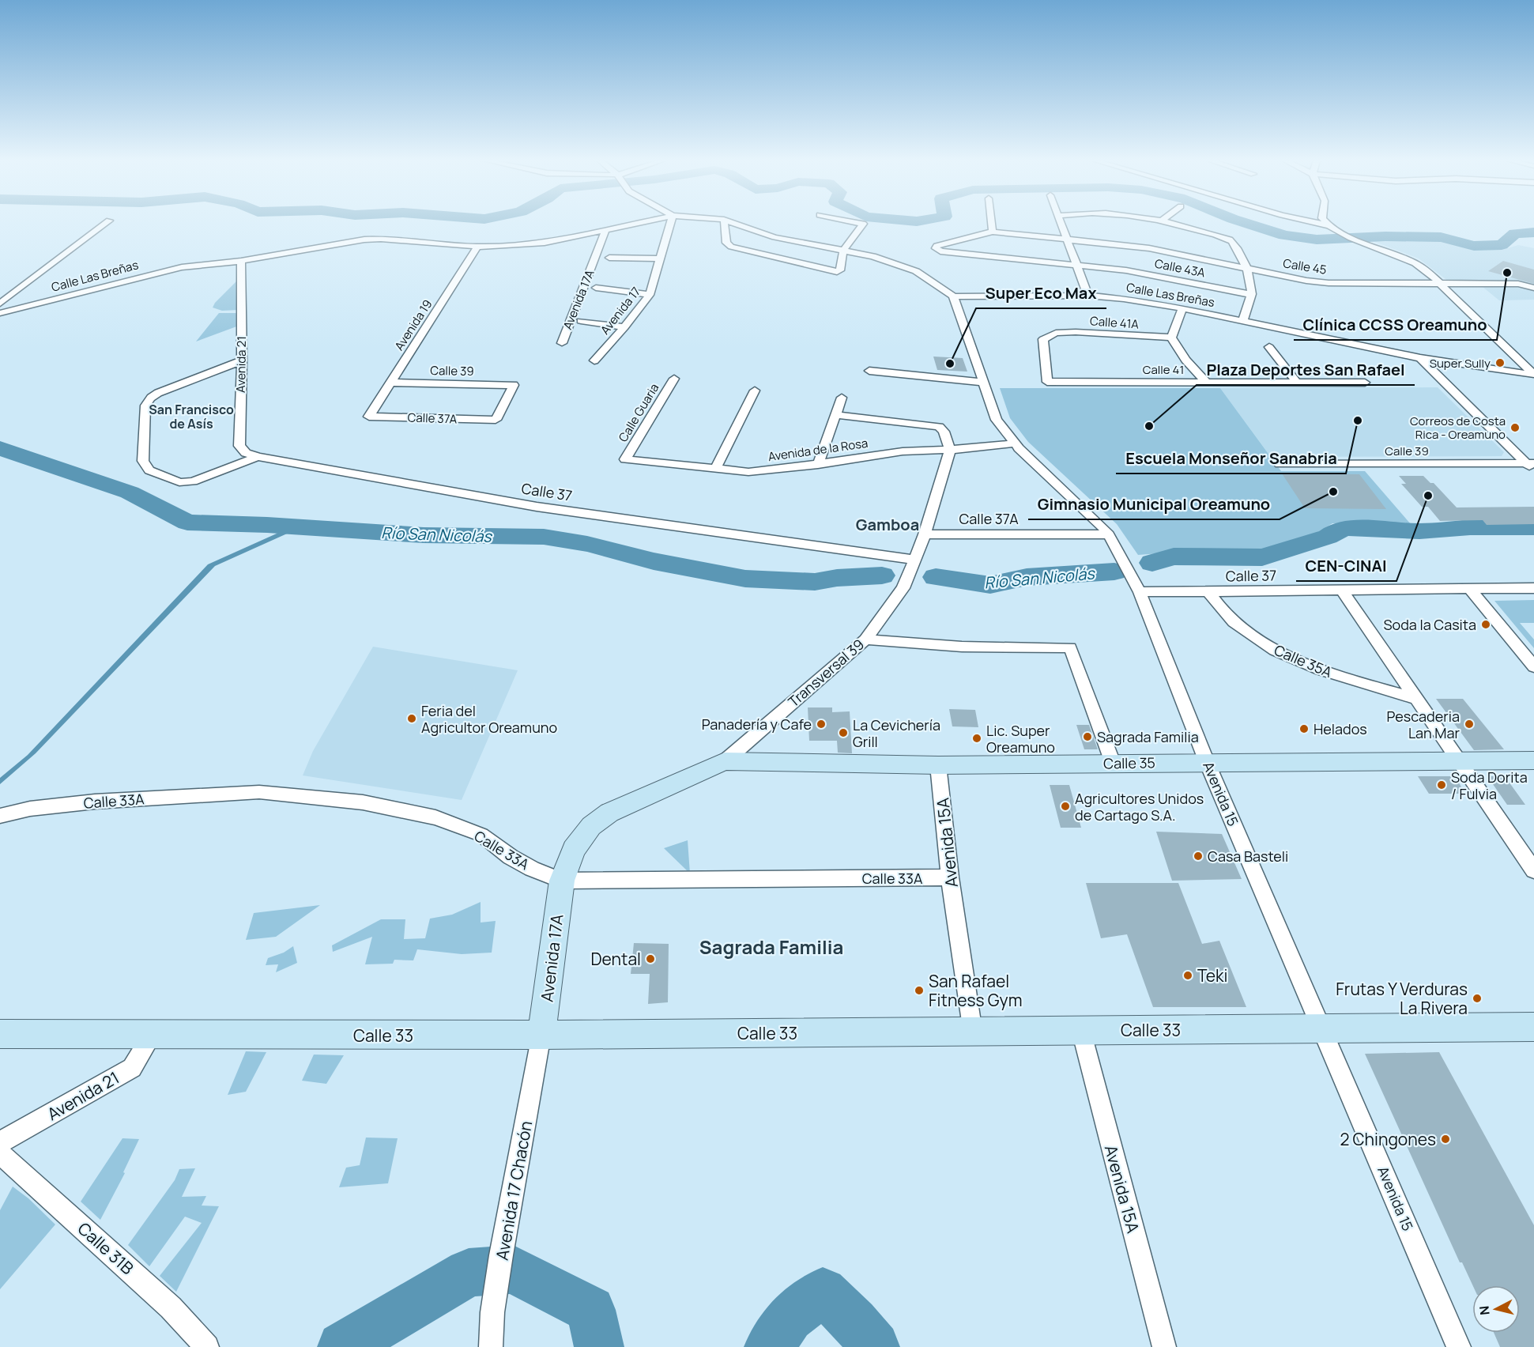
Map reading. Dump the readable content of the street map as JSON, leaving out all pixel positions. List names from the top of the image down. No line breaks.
{"streets":{"main road":["Avenida 17A","Transversal 39","Calle 35","Calle 33"],"street":["Calle 45","Calle 43A","Calle Las Breñas","Avenida 17","Calle 41A","Avenida 19","Avenida 21","Calle 41","Calle 39","Calle Guaria","Calle 37A","Avenida de la Rosa","Calle 37","Calle 35A","Avenida 15","Calle 33A","Avenida 15A","Avenida 17 Chacón","Calle 31B"]},"crossings":[["Calle 45","Calle 43A"],["Calle Las Breñas","Avenida 17A"],["Calle Las Breñas","Avenida 19"],["Calle Las Breñas","Avenida 21"],["Calle Las Breñas","Avenida 15"],["Avenida 17A","Transversal 39"],["Avenida 17A","Calle 33A"],["Avenida 17A","Calle 33"],["Avenida 17A","Avenida 17 Chacón"],["Calle 41A","Calle 41"],["Avenida 19","Calle 39"],["Avenida 19","Calle 37A"],["Avenida 21","Calle 37"],["Avenida 21","Calle 33"],["Calle 39","Calle 37A"],["Calle Guaria","Avenida de la Rosa"],["Calle 37A","Transversal 39"],["Calle 37A","Avenida 15"],["Avenida de la Rosa","Transversal 39"],["Avenida de la Rosa","Avenida 15"],["Calle 37","Calle 35A"],["Calle 37","Transversal 39"],["Calle 37","Avenida 15"],["Transversal 39","Calle 35"],["Transversal 39","Calle 33A"],["Calle 35","Avenida 15"],["Calle 35","Avenida 15A"],["Avenida 15","Calle 33"],["Calle 33A","Avenida 15A"],["Avenida 15A","Calle 33"],["Calle 33","Avenida 17 Chacón"]],"districts":["San Francisco de Asís","Gamboa","Sagrada Familia"],"water":["Río San Nicolás"],"places":["Clínica CCSS Oreamuno","Super Sully","Super Eco Max","Escuela Monseñor Sanabria","Plaza Deportes San Rafael","Correos de Costa Rica - Oreamuno","Gimnasio Municipal Oreamuno","CEN-CINAI","Soda la Casita","Feria del Agricultor Oreamuno","Panadería y Cafe","Pescaderia Lan Mar","Helados","La Cevichería Grill","Sagrada Familia","Lic. Super Oreamuno","Soda Dorita / Fulvia","Agricultores Unidos de Cartago S.A.","Casa Basteli","Dental","Teki","San Rafael Fitness Gym","Frutas Y Verduras La Rivera","2 Chingones"],"north":"left"}
